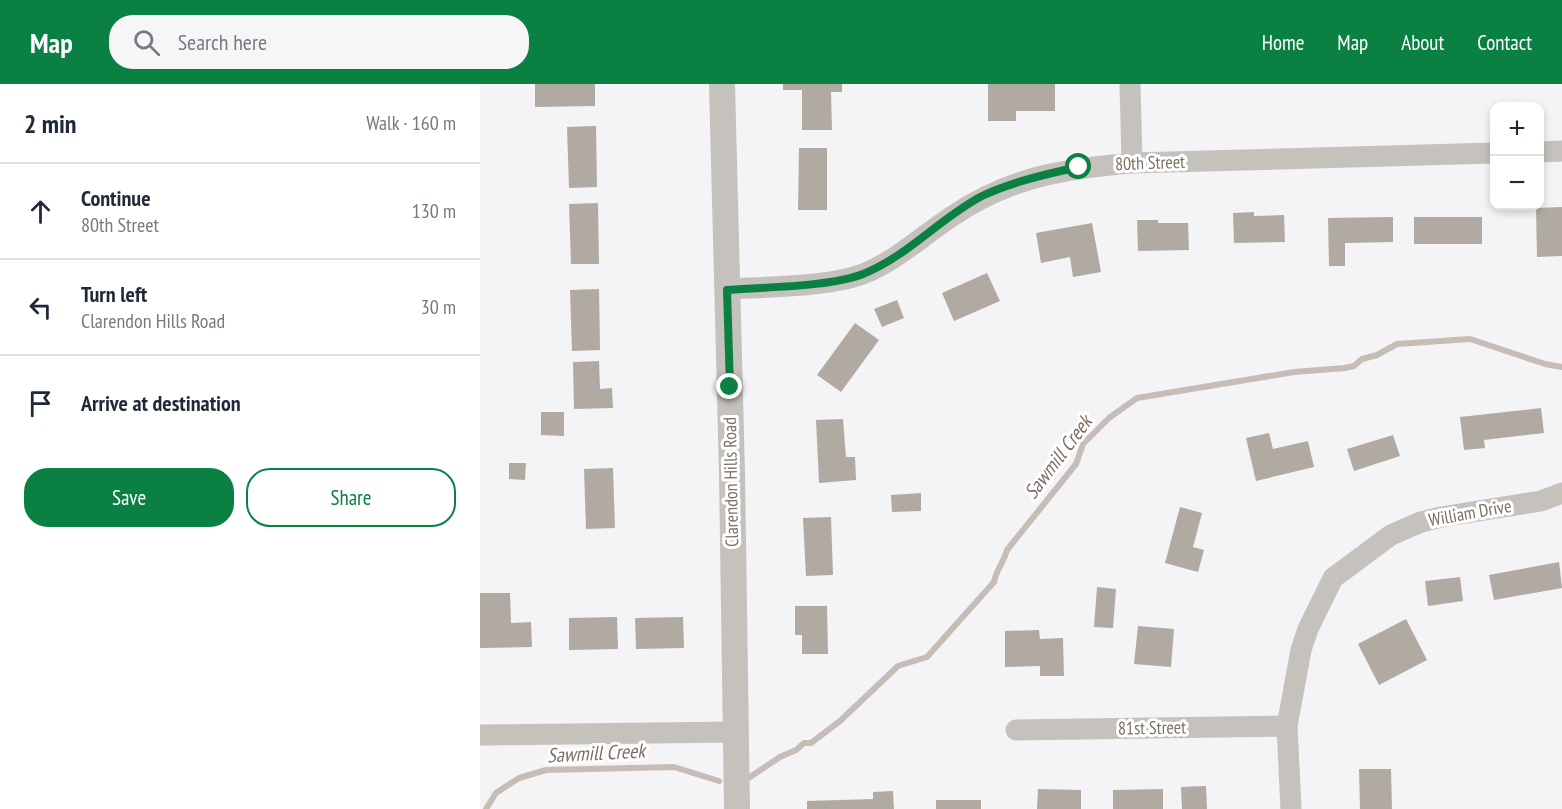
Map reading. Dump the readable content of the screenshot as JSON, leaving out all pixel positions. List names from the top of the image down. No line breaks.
{"streets":{"street":["80th Street","Clarendon Hills Road","William Drive","81st Street"]},"crossings":[["80th Street","Clarendon Hills Road"],["William Drive","81st Street"]],"water":["Sawmill Creek"],"page":{"header":"Map","search":"Search here","nav":["Home","Map","About","Contact"],"heading":["2 min","Walk · 160 m"],"map_buttons":["+","−"],"list":[["Continue","80th Street","130 m"],["Turn left","Clarendon Hills Road","30 m"],"Arrive at destination"],"buttons":["Save","Share"]}}
